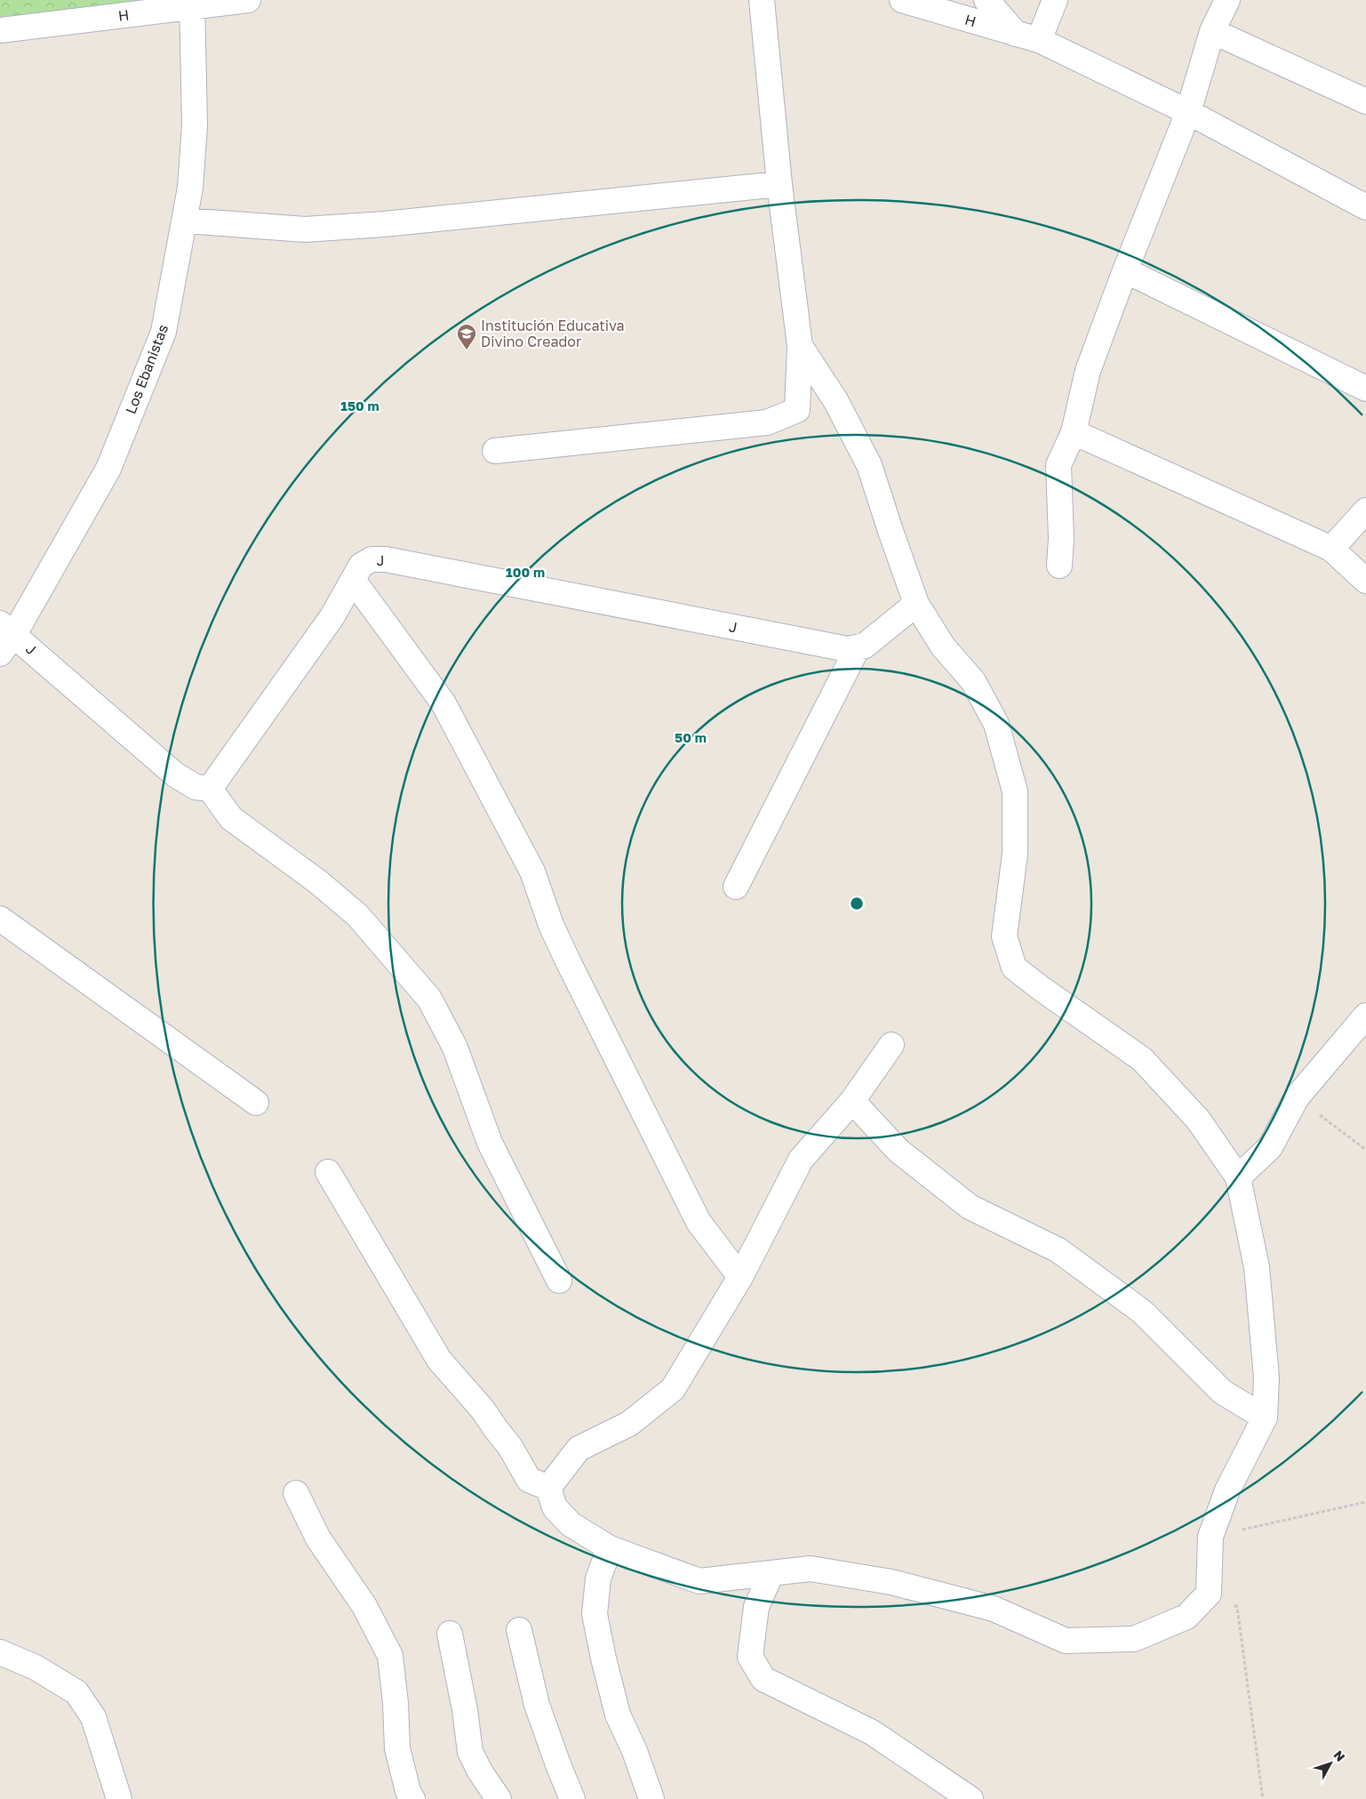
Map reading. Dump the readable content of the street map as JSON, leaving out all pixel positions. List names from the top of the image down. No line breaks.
{"streets":{"street":["H","Los Ebanistas","J"]},"crossings":[["H","Los Ebanistas"],["Los Ebanistas","J"]],"places":{"school or university":["Institución Educativa Divino Creador"]},"north":"top right","rings":["150 m","100 m","50 m"]}
